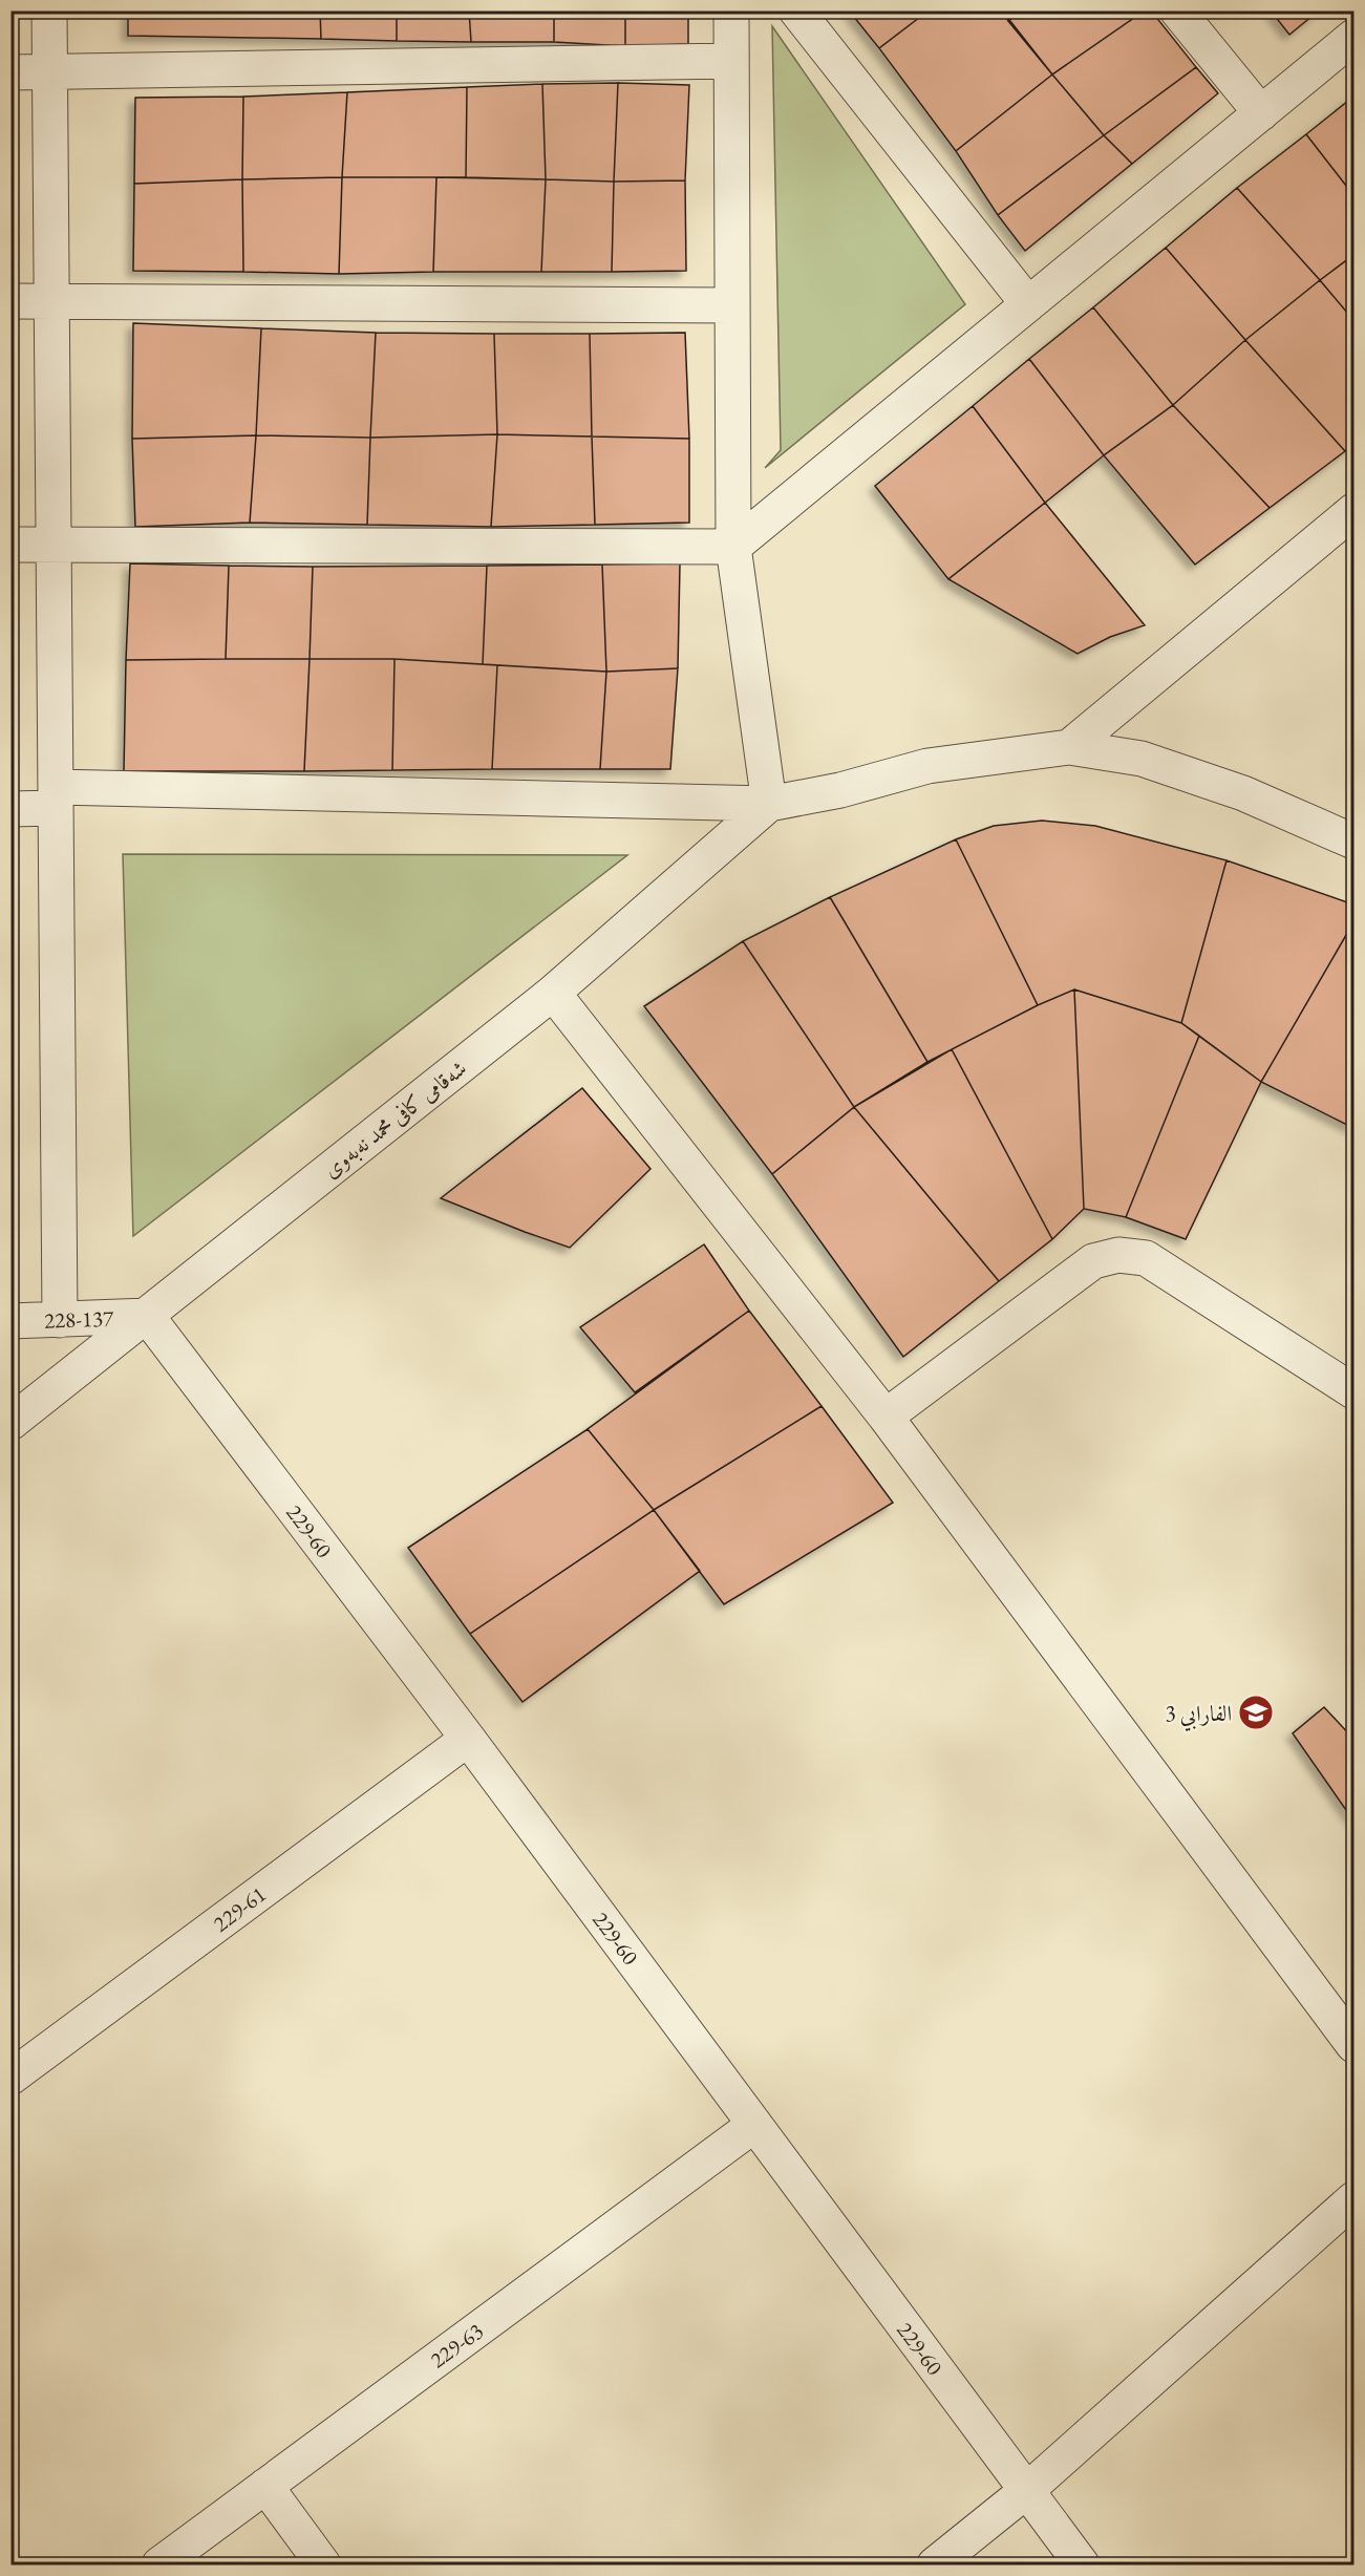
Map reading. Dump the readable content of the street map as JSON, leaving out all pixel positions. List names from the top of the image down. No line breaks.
{"streets":{"street":["شەقامی کافی محمد نەبەوی","228-137","229-60","229-61","229-63"]},"crossings":[["شەقامی کافی محمد نەبەوی","228-137"],["شەقامی کافی محمد نەبەوی","229-60"],["228-137","229-60"],["229-60","229-61"],["229-60","229-63"]],"places":{"school or university":["الفارابي 3"]}}
